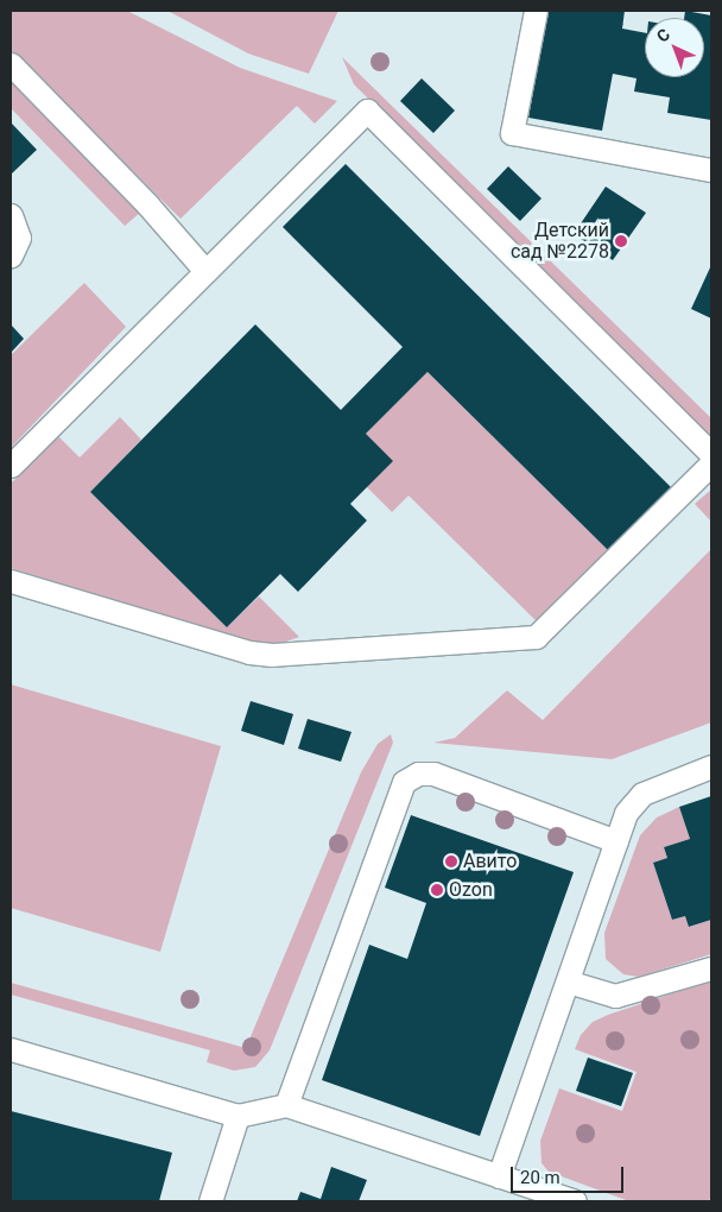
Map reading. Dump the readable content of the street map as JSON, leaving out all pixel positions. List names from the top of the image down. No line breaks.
{"places":["Детский сад №2278","Авито","Ozon"],"scale_bar":"20 m","north":"top left"}
